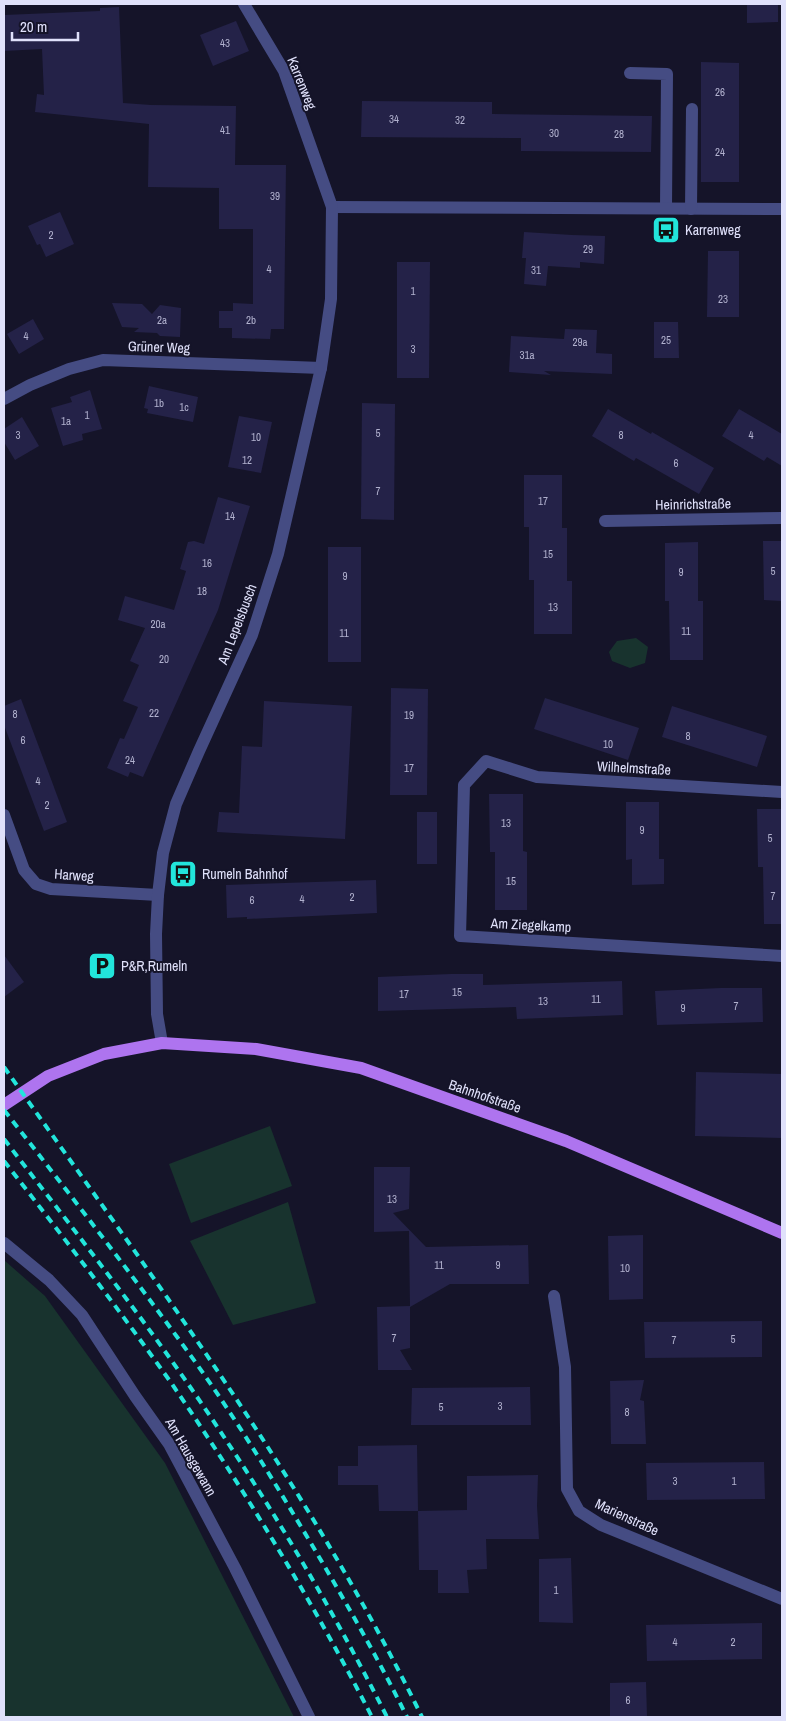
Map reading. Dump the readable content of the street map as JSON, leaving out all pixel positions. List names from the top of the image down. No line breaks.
{"streets":{"main road":["Bahnhofstraße"],"street":["Karrenweg","Grüner Weg","Heinrichstraße","Am Lepelsbusch","Wilhelmstraße","Harweg","Am Ziegelkamp","Am Hausgewann","Marienstraße"]},"crossings":[["Karrenweg","Am Lepelsbusch"],["Grüner Weg","Am Lepelsbusch"],["Am Lepelsbusch","Harweg"],["Am Lepelsbusch","Bahnhofstraße"],["Wilhelmstraße","Am Ziegelkamp"]],"places":{"bus stop":["Karrenweg","Rumeln Bahnhof"],"parking":["P&R,Rumeln"]},"house_numbers":["43","26","34","32","41","30","28","24","39","2","29","4","31","1","23","2a","2b","4","25","29a","3","31a","1b","1c","1","1a","5","3","8","4","10","12","6","7","17","14","15","16","5","9","9","18","13","20a","11","11","20","22","8","19","8","6","10","24","17","4","2","13","9","5","15","7","2","4","6","15","17","11","13","7","9","13","11","9","10","7","5","7","3","5","8","3","1","1","4","2","6"],"scale_bar":"20 m"}
